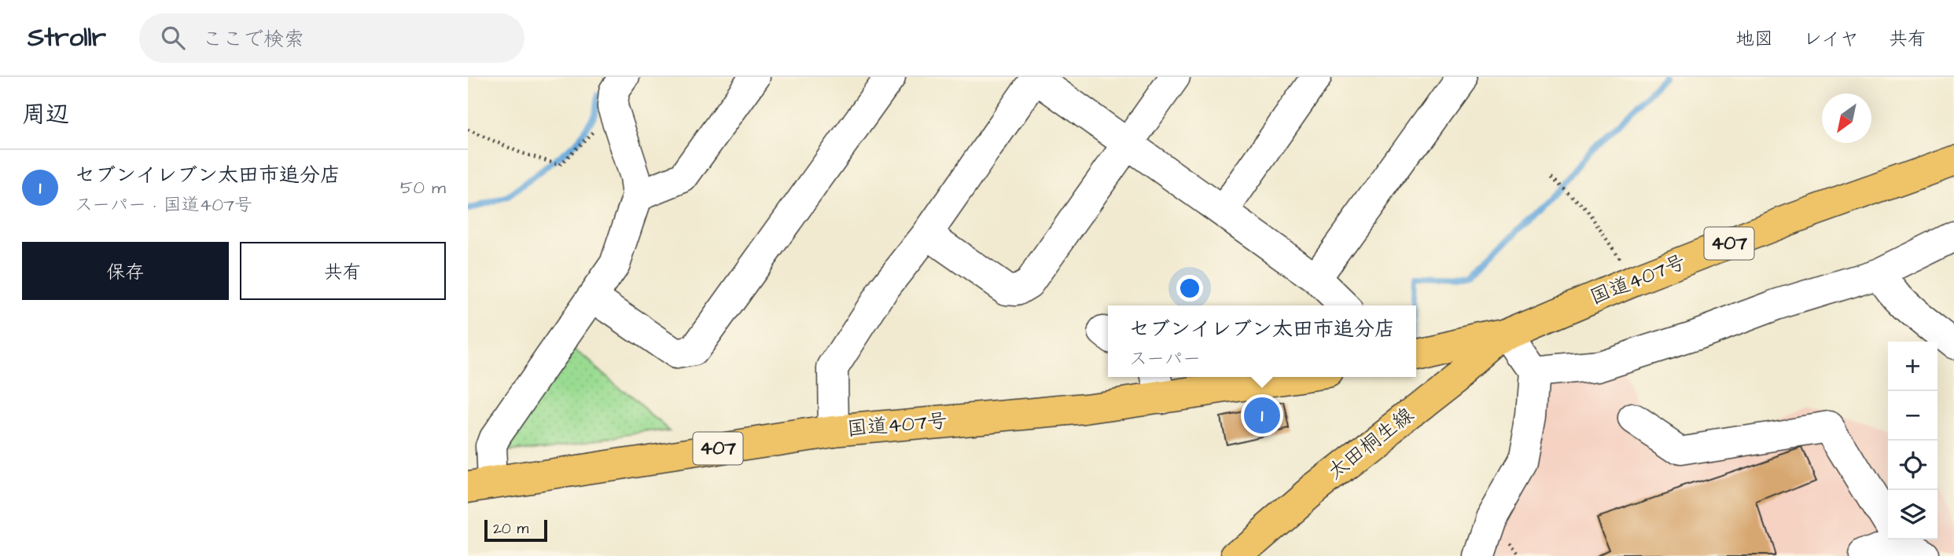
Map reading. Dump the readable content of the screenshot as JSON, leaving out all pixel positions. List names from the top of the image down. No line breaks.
{"streets":{"main road":["407","国道407号","太田桐生線"]},"crossings":[["国道407号","太田桐生線"]],"scale_bar":"20 m","north":"bottom left","page":{"header":"Strollr","search":"ここで検索","nav":["地図","レイヤ","共有"],"heading":"周辺","list":[{"mark":"1","name":"セブンイレブン太田市追分店","note":"スーパー · 国道407号","value":"50 m"}],"buttons":["保存","共有"],"popup":["セブンイレブン太田市追分店","スーパー"],"map_buttons":["+","−"],"pins":"1","scale":"20 m"}}
